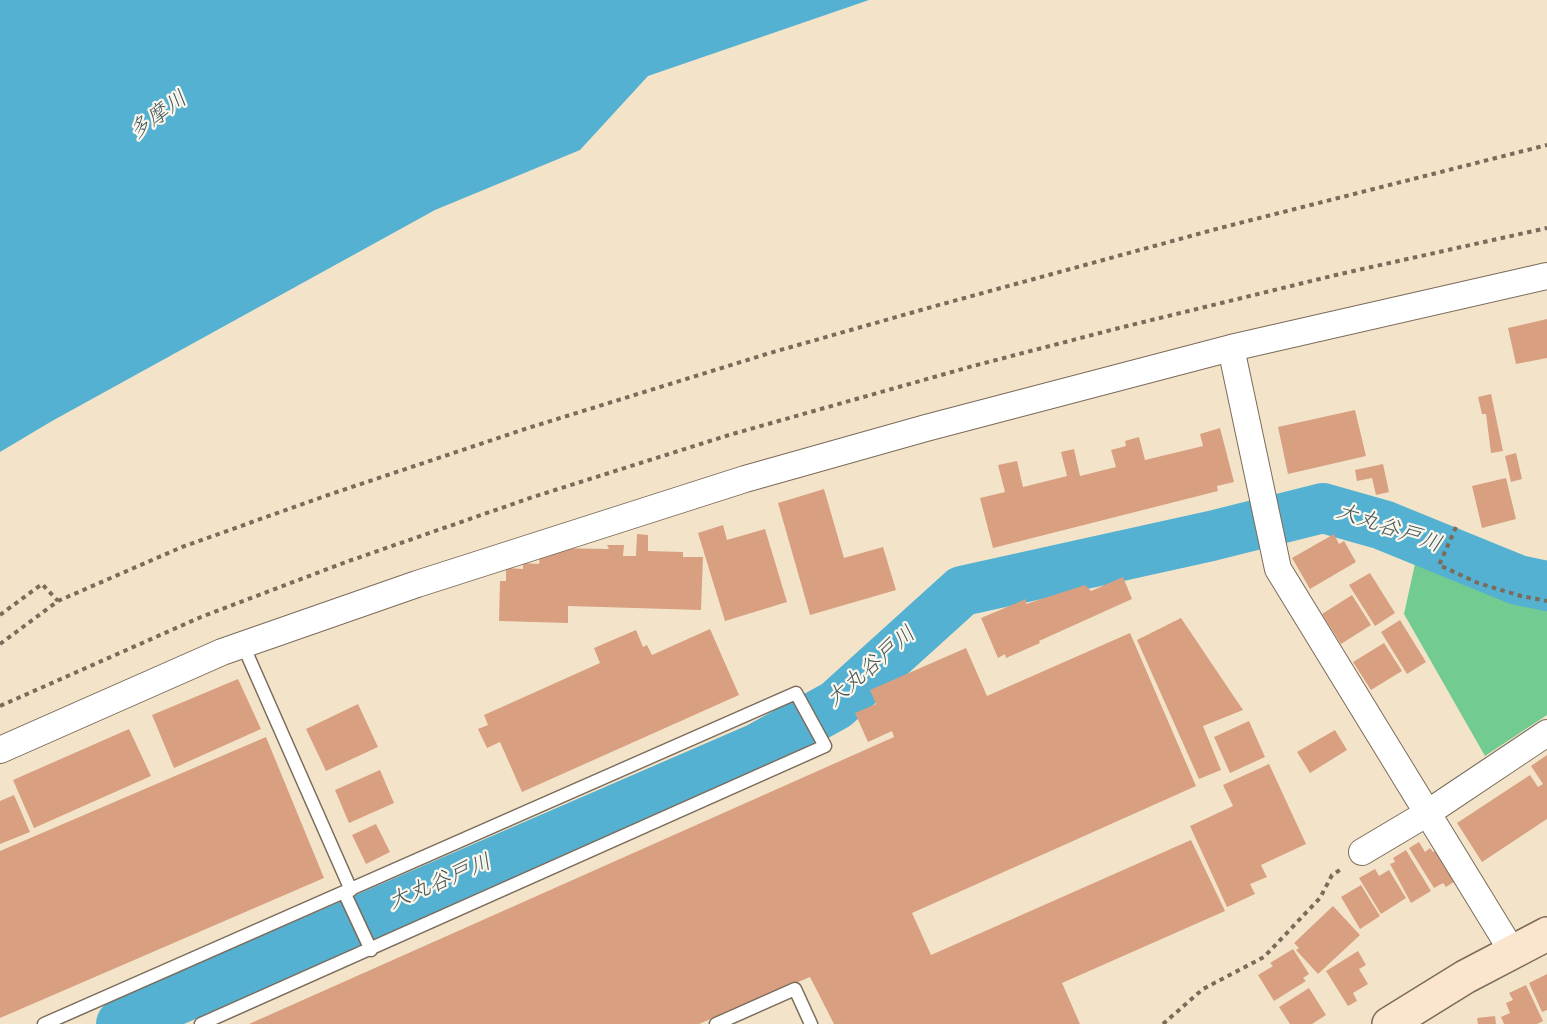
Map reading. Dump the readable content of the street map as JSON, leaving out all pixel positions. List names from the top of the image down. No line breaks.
{"water":["多摩川","大丸谷戸川"]}
